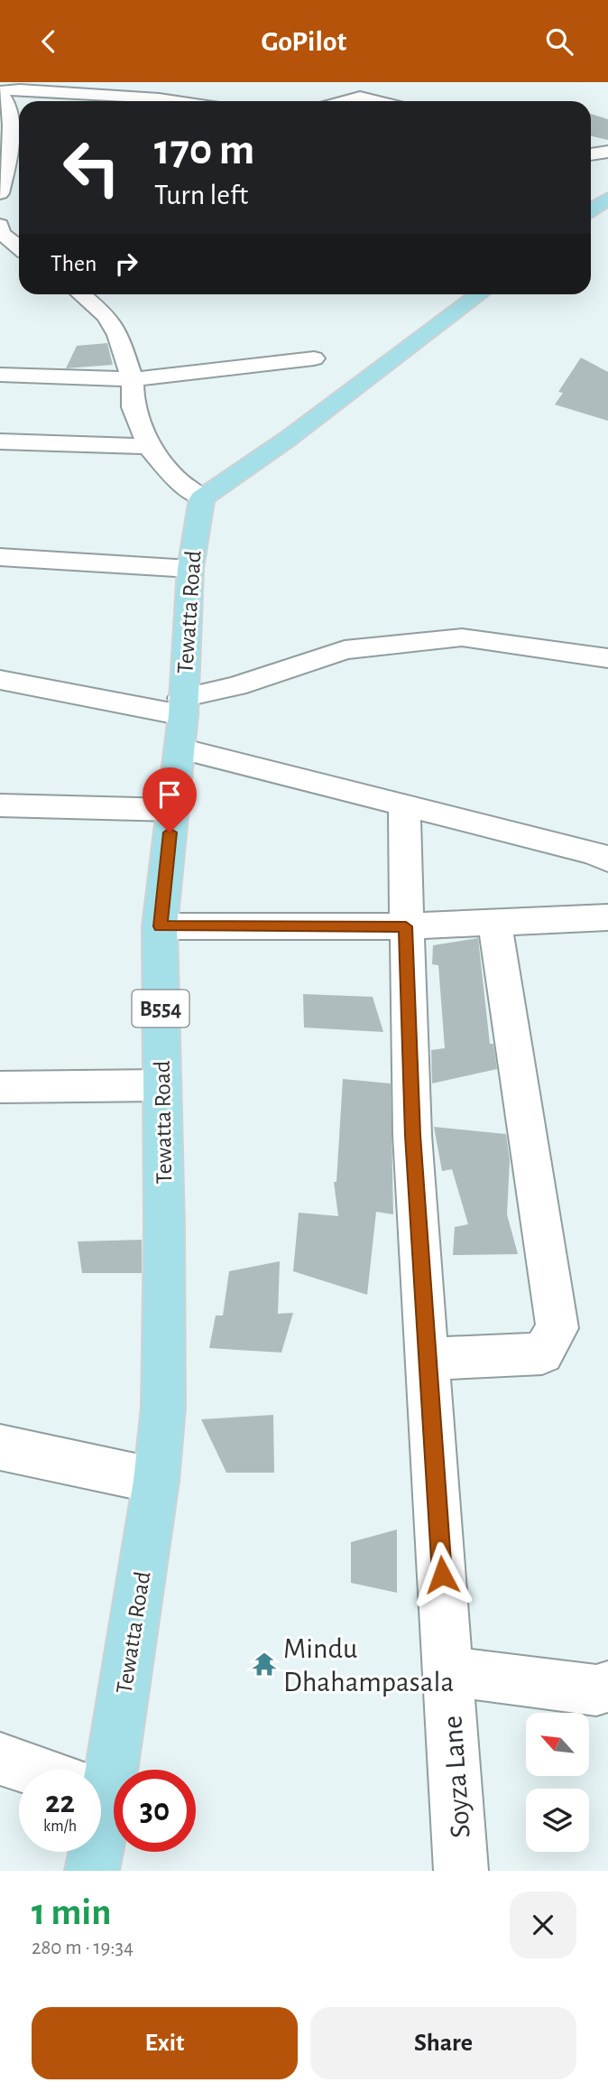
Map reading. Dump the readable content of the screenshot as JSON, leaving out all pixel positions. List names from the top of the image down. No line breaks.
{"streets":{"main road":["Tewatta Road","B554"],"street":["Soyza Lane"]},"places":{"temple":["Mindu Dhahampasala"]},"north":"top left","page":{"header":"GoPilot","turn":["170 m","Turn left"],"then":"Then","speed":"22 km/h","limit":"30","heading":["1 min","280 m · 19:34"],"buttons":["Exit","Share"]}}
